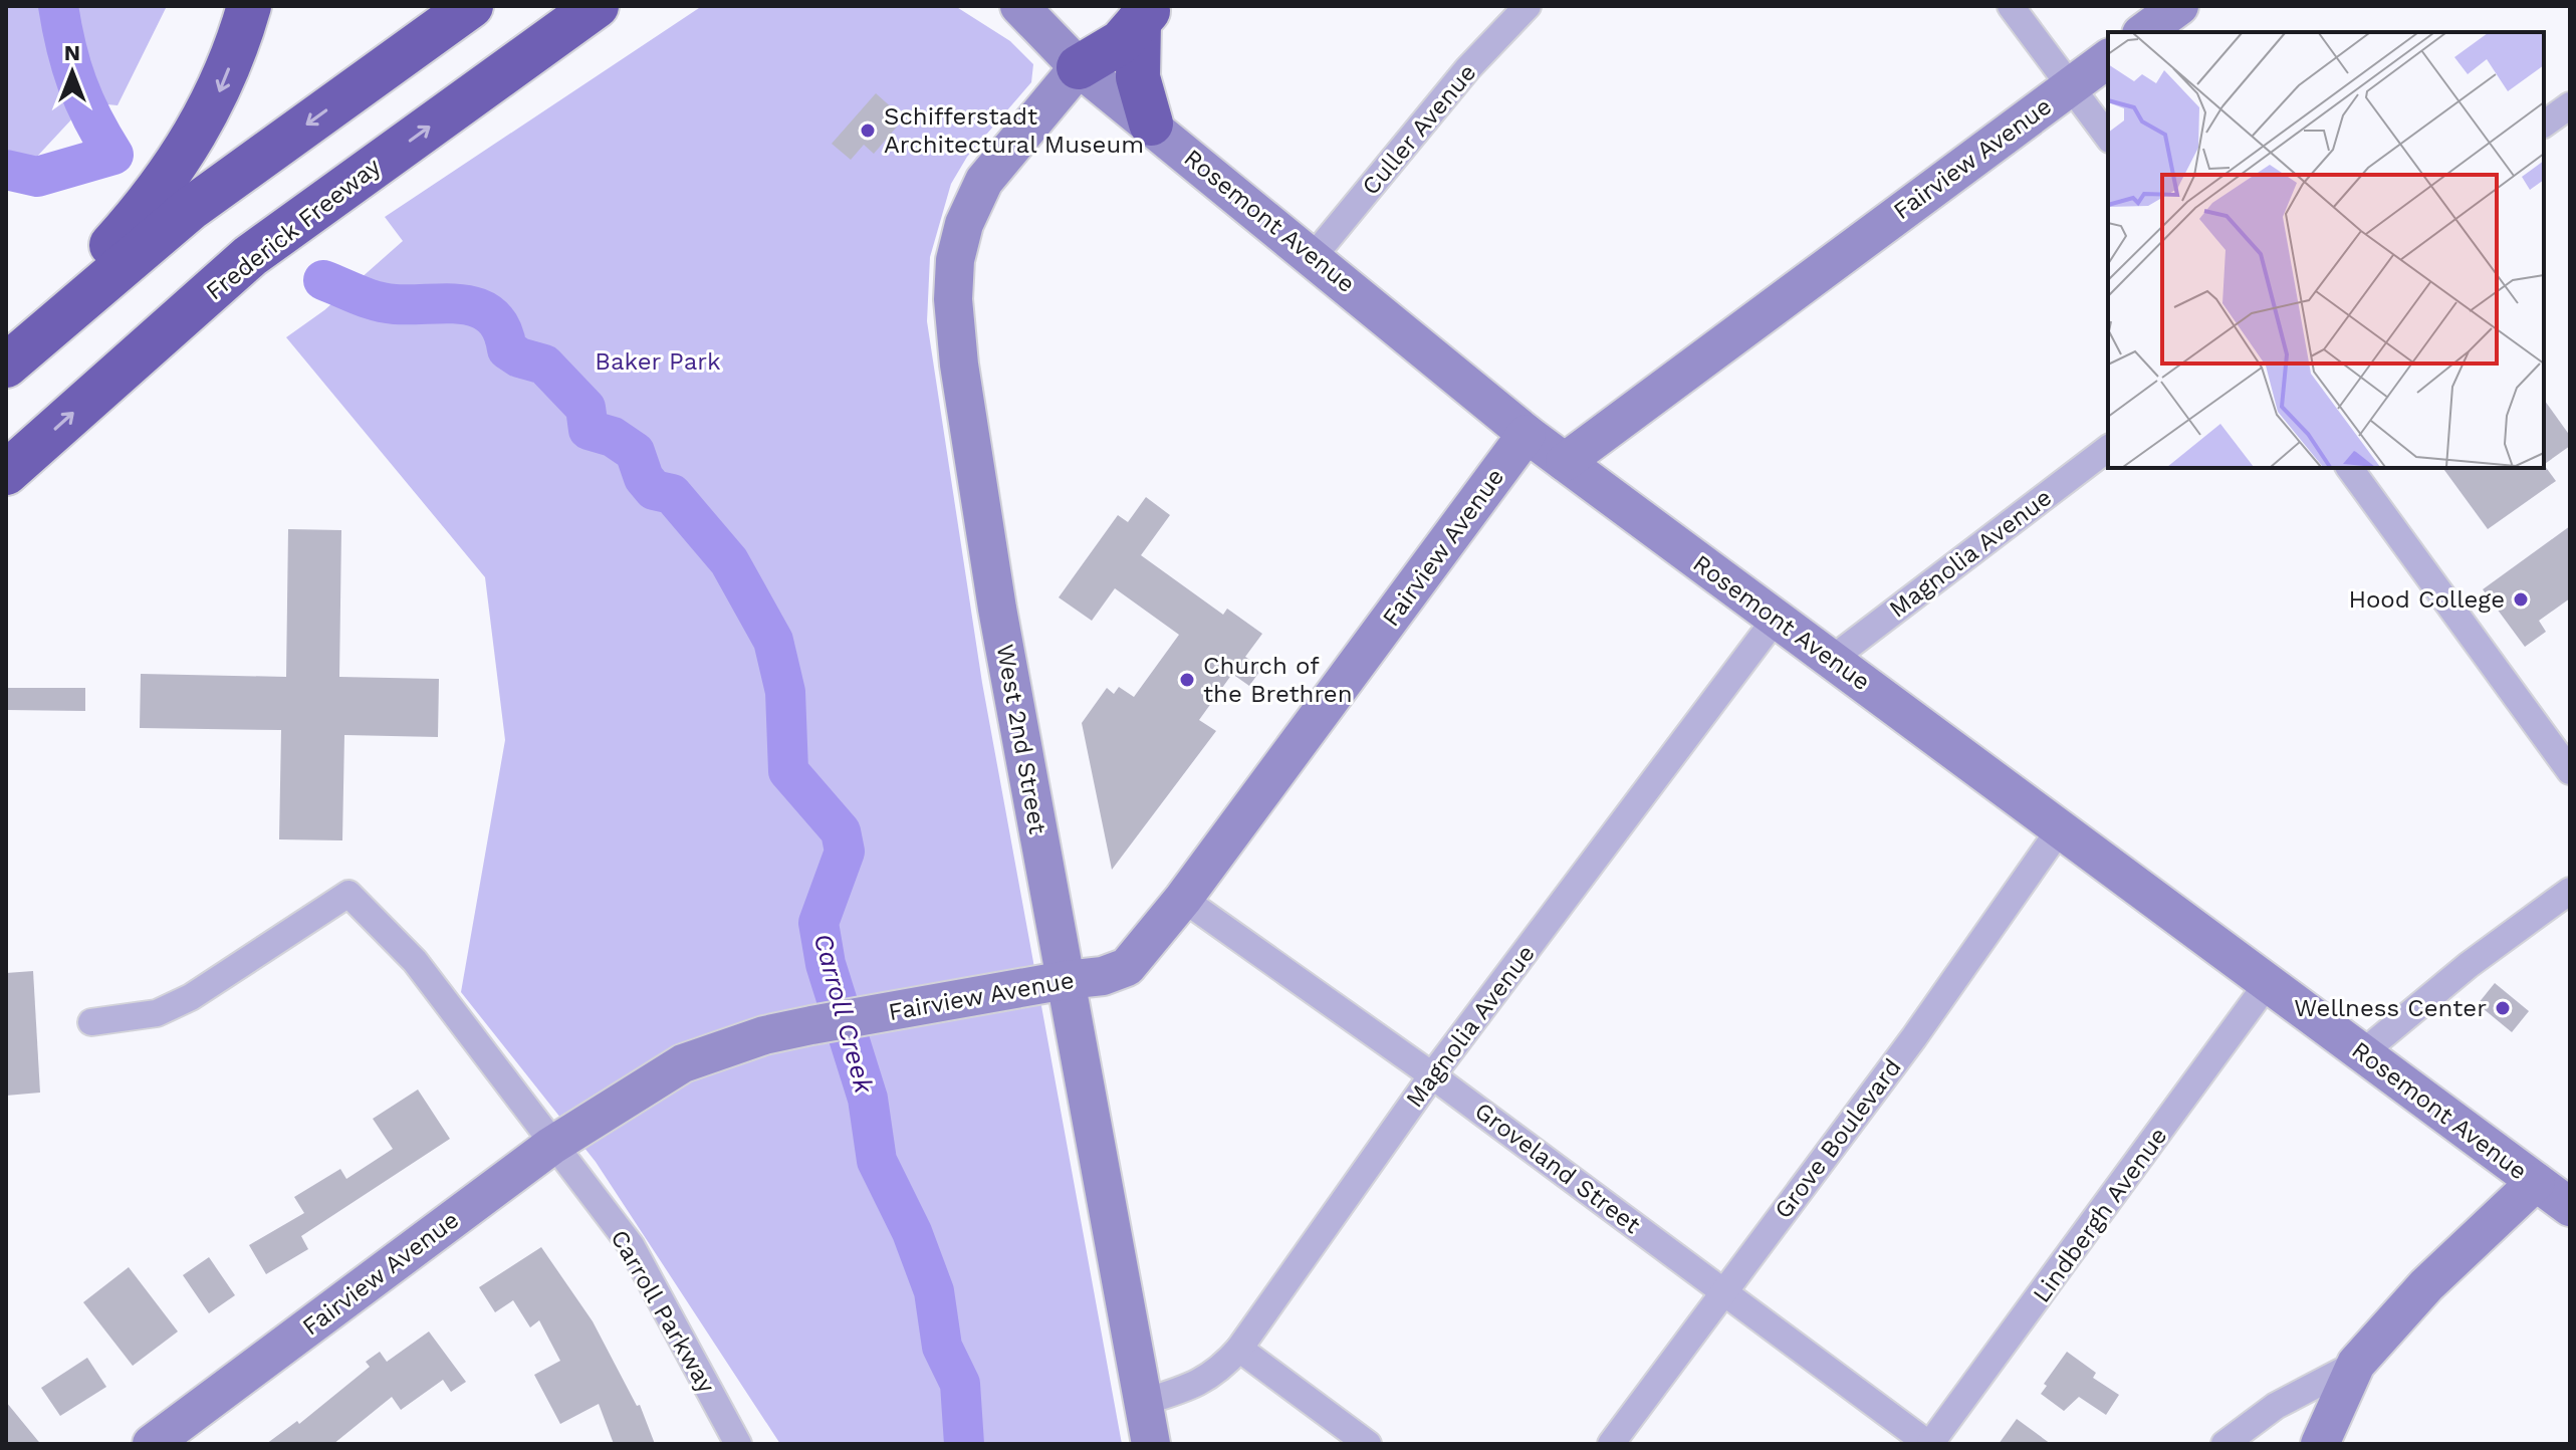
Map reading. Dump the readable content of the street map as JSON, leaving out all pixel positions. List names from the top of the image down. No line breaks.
{"streets":{"highway":["Frederick Freeway"],"street":["Culler Avenue","Fairview Avenue","Rosemont Avenue","Magnolia Avenue","West 2nd Street","Grove Boulevard","Groveland Street","Lindbergh Avenue","Carroll Parkway"]},"crossings":[["Culler Avenue","Rosemont Avenue"],["Fairview Avenue","Rosemont Avenue"],["Fairview Avenue","West 2nd Street"],["Fairview Avenue","Groveland Street"],["Fairview Avenue","Carroll Parkway"],["Rosemont Avenue","Magnolia Avenue"],["Rosemont Avenue","West 2nd Street"],["Rosemont Avenue","Grove Boulevard"],["Rosemont Avenue","Lindbergh Avenue"],["Magnolia Avenue","West 2nd Street"],["Magnolia Avenue","Groveland Street"],["Grove Boulevard","Groveland Street"],["Groveland Street","Lindbergh Avenue"]],"water":["Carroll Creek"],"parks":["Baker Park"],"places":["Schifferstadt Architectural Museum","Hood College","Church of the Brethren","Wellness Center"],"north":"top"}
